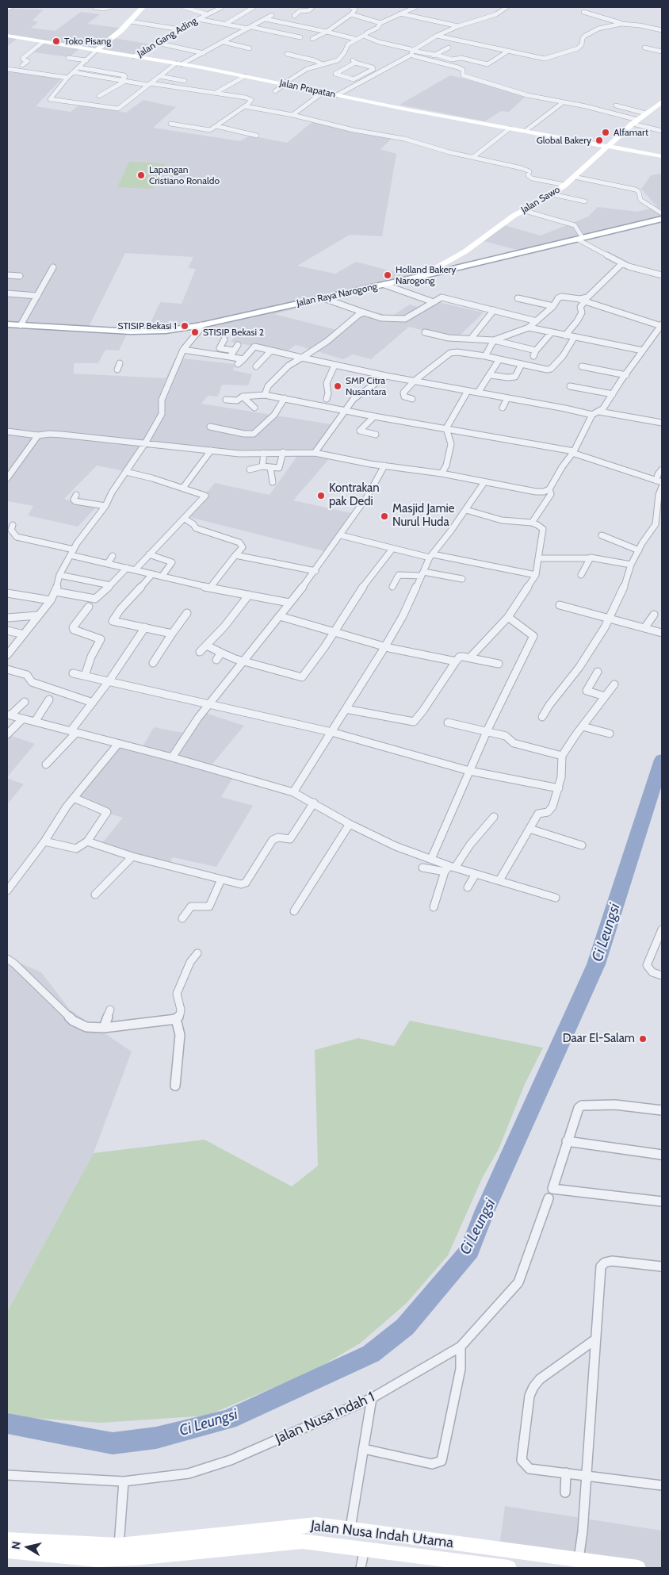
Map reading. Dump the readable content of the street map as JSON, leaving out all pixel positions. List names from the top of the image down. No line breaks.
{"streets":{"main road":["Jalan Prapatan","Jalan Sawo","Jalan Raya Narogong","Jalan Nusa Indah Utama"],"street":["Jalan Gang Ading","Jalan Nusa Indah 1"]},"crossings":[["Jalan Gang Ading","Jalan Prapatan"],["Jalan Prapatan","Jalan Sawo"],["Jalan Sawo","Jalan Raya Narogong"]],"water":["Ci Leungsi"],"places":["Toko Pisang","Alfamart","Global Bakery","Lapangan Cristiano Ronaldo","Holland Bakery Narogong","STISIP Bekasi 1","STISIP Bekasi 2","SMP Citra Nusantara","Kontrakan pak Dedi","Masjid Jamie Nurul Huda","Daar El-Salam"],"north":"left"}
